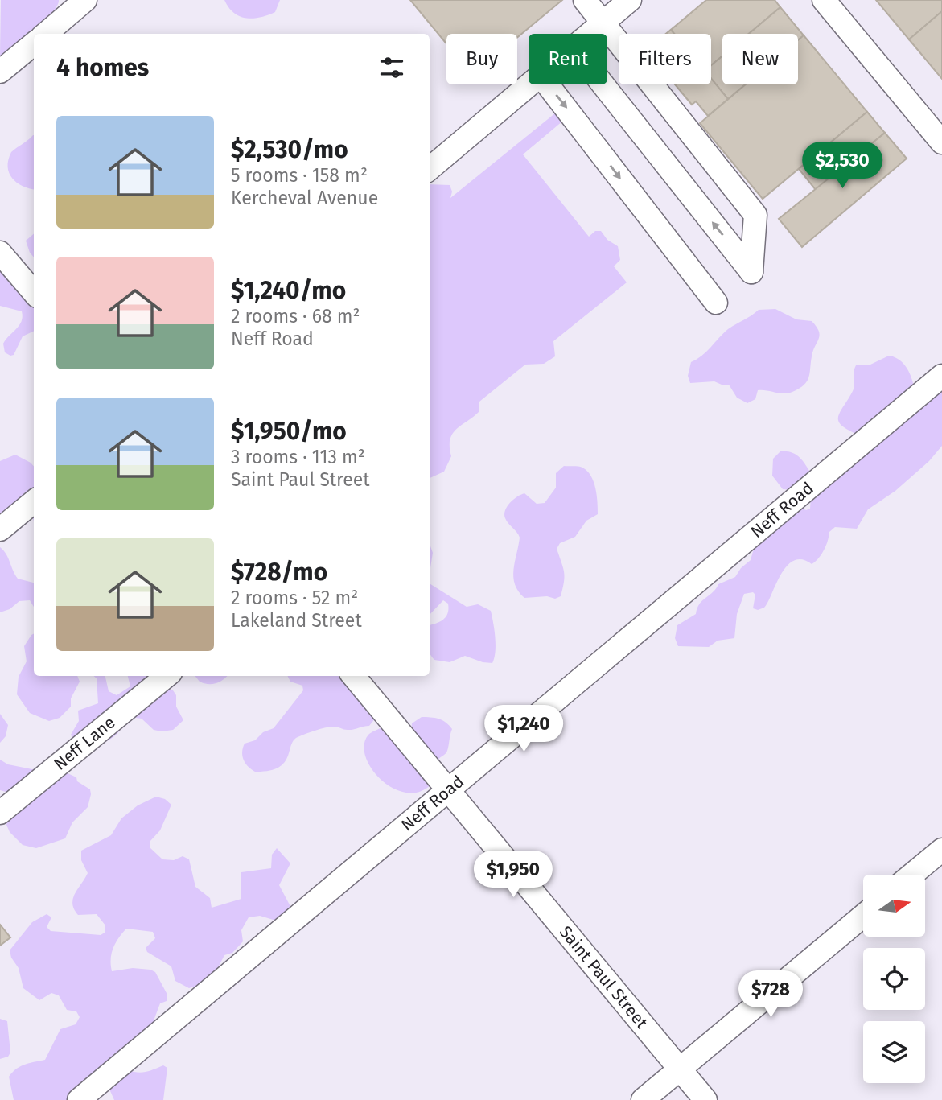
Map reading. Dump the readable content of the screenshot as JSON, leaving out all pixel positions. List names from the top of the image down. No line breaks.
{"streets":{"street":["Neff Road","Neff Lane","Saint Paul Street"]},"crossings":[["Neff Road","Saint Paul Street"]],"north":"right","page":{"chip":["Buy","Rent","Filters","New"],"heading":"4 homes","list":[{"name":"$2,530/mo","note":"5 rooms · 158 m² · Kercheval Avenue"},{"name":"$1,240/mo","note":"2 rooms · 68 m² · Neff Road"},{"name":"$1,950/mo","note":"3 rooms · 113 m² · Saint Paul Street"},{"name":"$728/mo","note":"2 rooms · 52 m² · Lakeland Street"}],"price":["$2,530","$1,240","$1,950","$728"]}}
